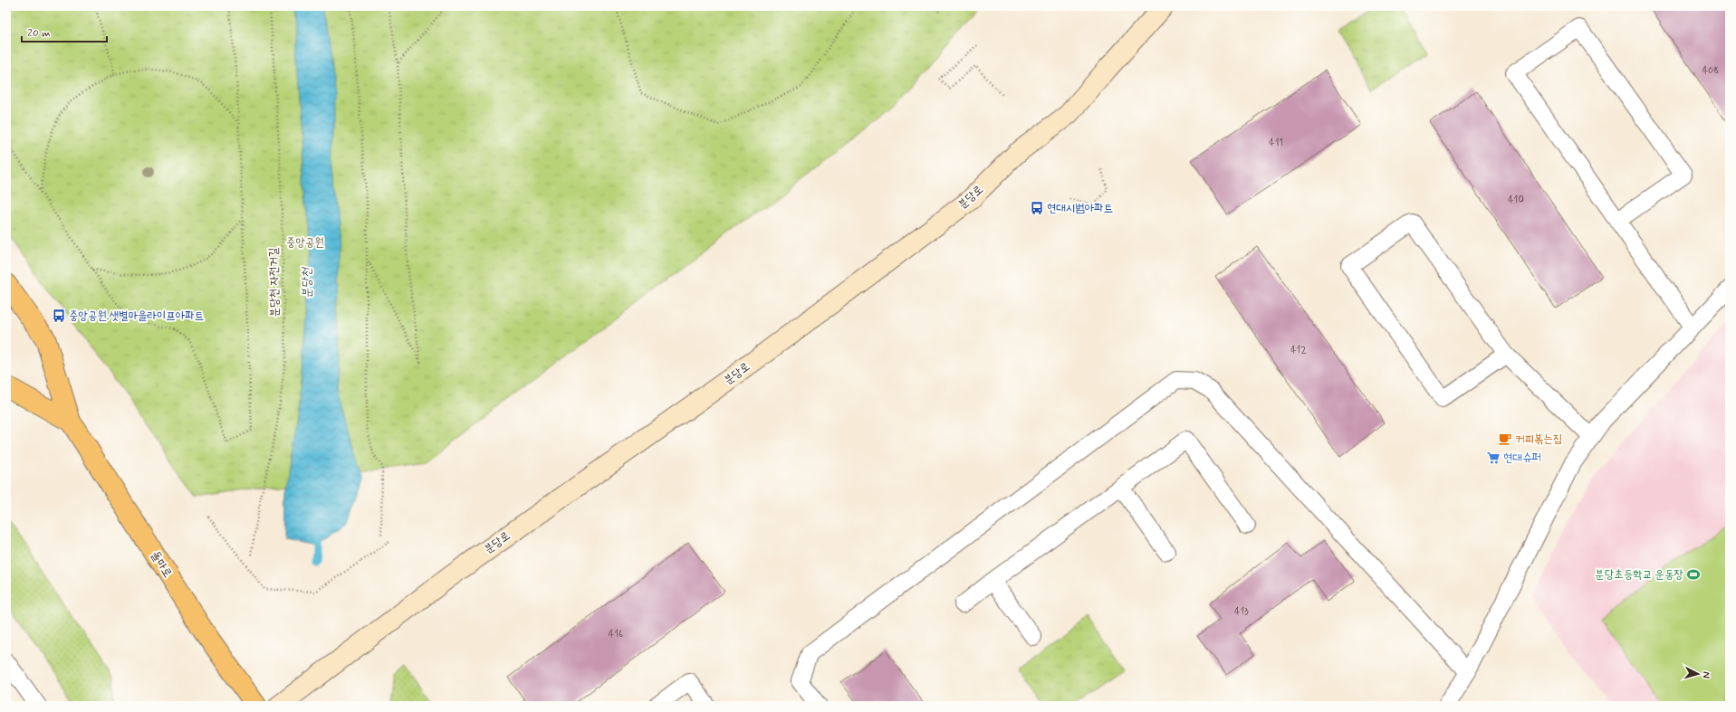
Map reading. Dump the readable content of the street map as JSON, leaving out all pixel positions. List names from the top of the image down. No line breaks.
{"streets":{"main road":["분당로","돌마로"],"path":["분당천 자전거길"]},"water":["분당천"],"parks":["중앙공원"],"places":{"bus stop":["현대시범아파트","중앙공원.샛별마을라이프아파트"],"cafe":["커피볶는집"],"supermarket":["현대슈퍼"],"sports":["분당초등학교 운동장"]},"house_numbers":["408","411","410","412","413","416"],"scale_bar":"20 m","north":"right"}
